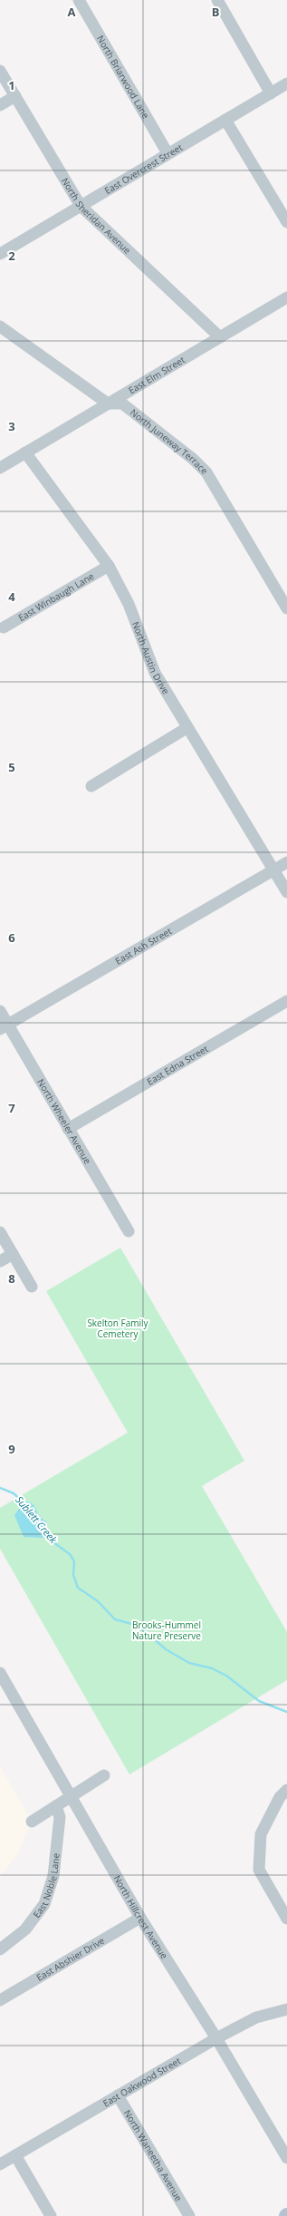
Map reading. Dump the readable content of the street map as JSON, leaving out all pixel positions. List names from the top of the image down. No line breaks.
{"streets":{"street":["North Briarwood Lane","East Overcrest Street","North Sheridan Avenue","East Elm Street","North Juneway Terrace","East Winbaugh Lane","North Austin Drive","East Ash Street","East Edna Street","North Wheeler Avenue","East Noble Lane","North Hillcrest Avenue","East Abshier Drive","East Oakwood Street","North Waneetha Avenue"]},"crossings":[["North Briarwood Lane","East Overcrest Street"],["East Overcrest Street","North Sheridan Avenue"],["North Sheridan Avenue","East Elm Street"],["East Elm Street","North Juneway Terrace"],["East Elm Street","North Austin Drive"],["East Winbaugh Lane","North Austin Drive"],["North Austin Drive","East Ash Street"],["East Ash Street","North Wheeler Avenue"],["East Edna Street","North Wheeler Avenue"],["North Hillcrest Avenue","East Abshier Drive"],["North Hillcrest Avenue","East Oakwood Street"],["East Oakwood Street","North Waneetha Avenue"]],"water":["Sublett Creek"],"parks":["Skelton Family Cemetery","Brooks-Hummel Nature Preserve"],"grid":{"columns":["A","B"],"rows":["1","2","3","4","5","6","7","8","9"]}}
